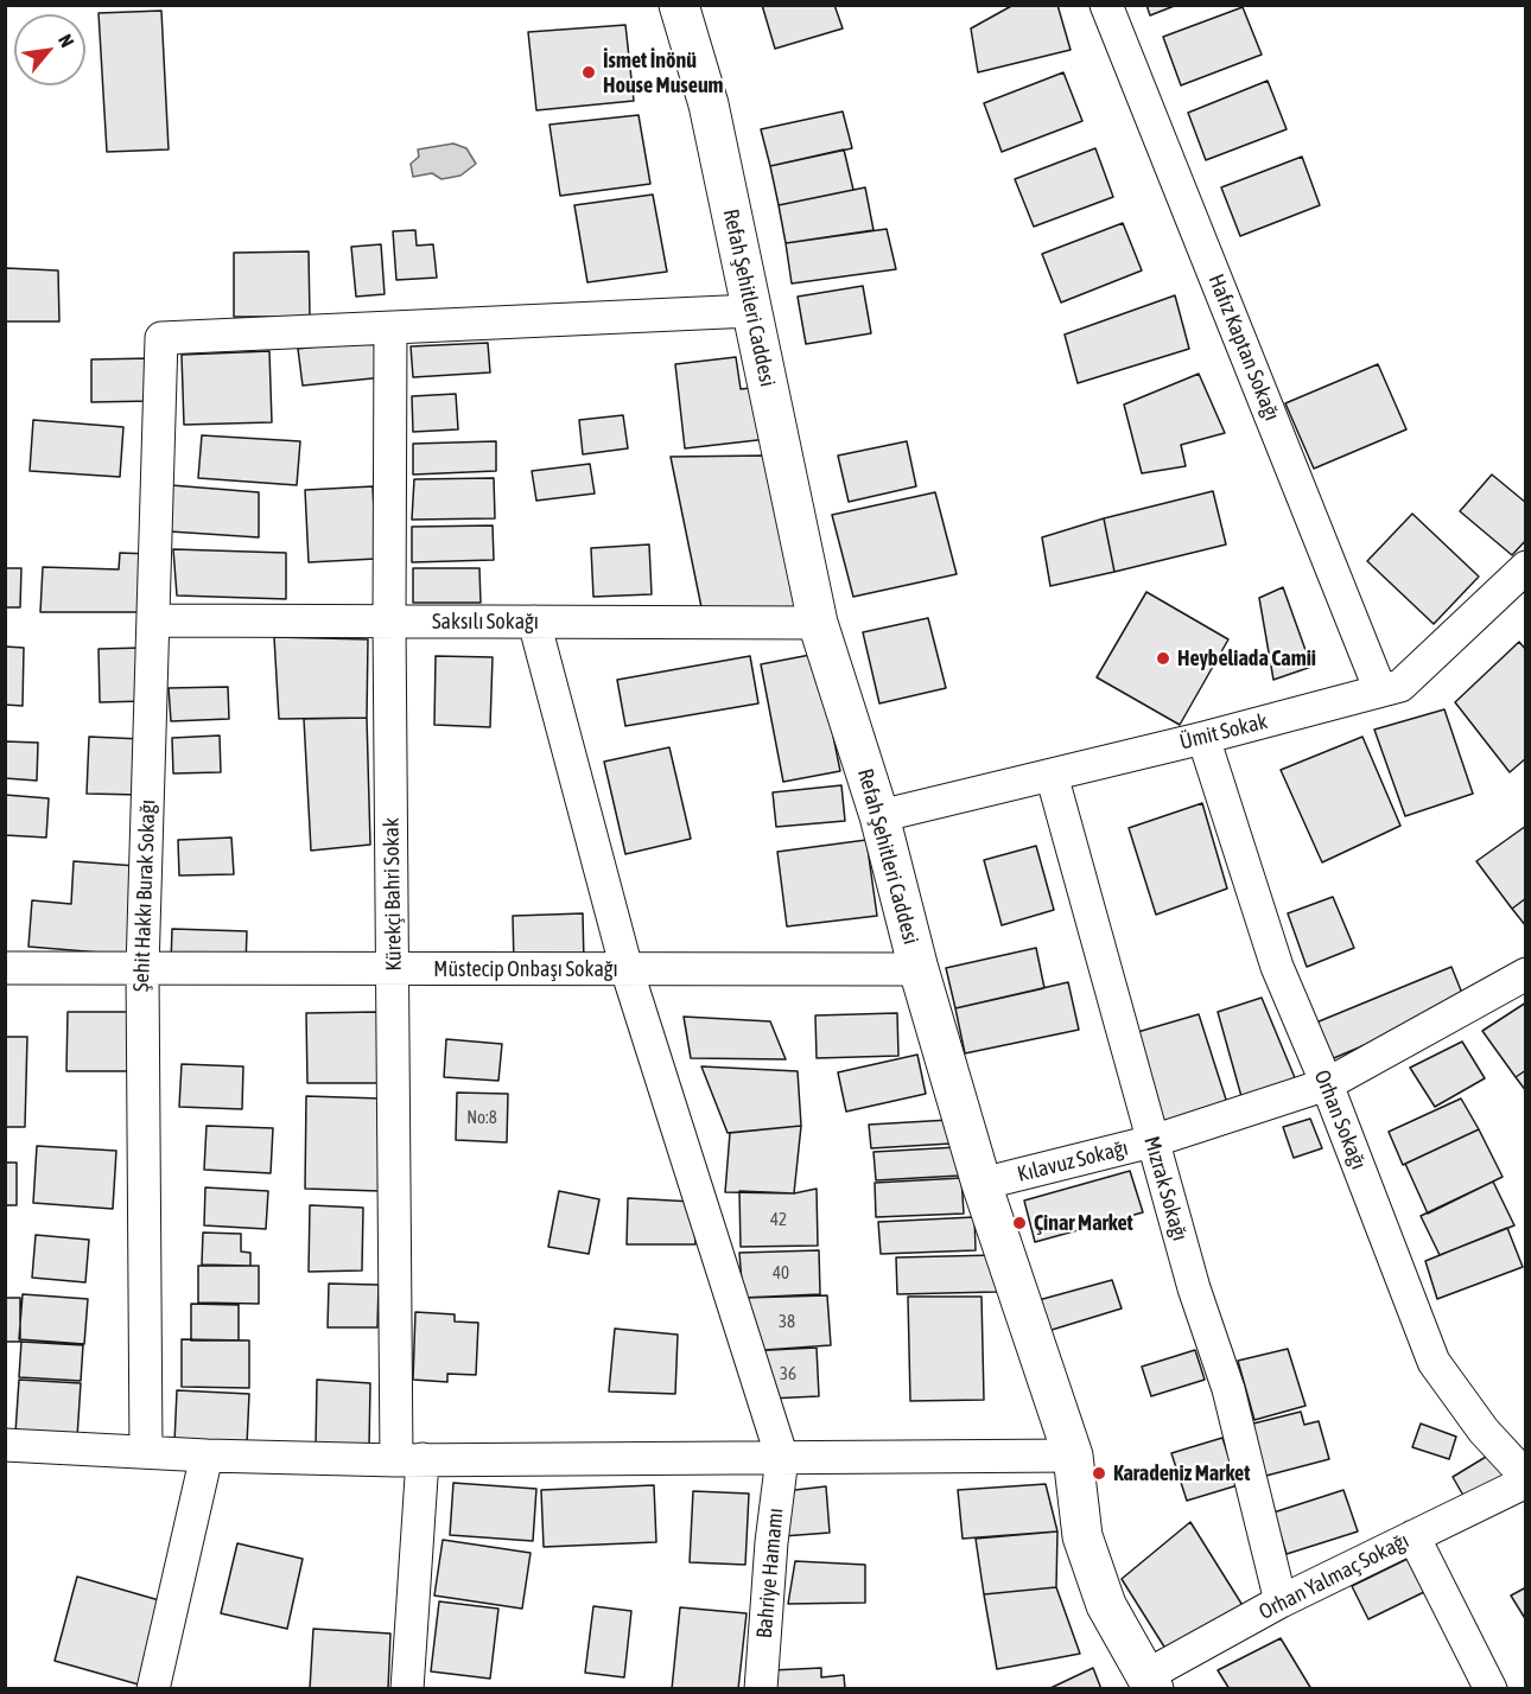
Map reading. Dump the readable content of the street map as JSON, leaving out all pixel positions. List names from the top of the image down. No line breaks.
{"streets":{"street":["Refah Şehitleri Caddesi","Hafız Kaptan Sokağı","Saksılı Sokağı","Ümit Sokak","Kürekçi Bahri Sokak","Şehit Hakkı Burak Sokağı","Müstecip Onbaşı Sokağı","Orhan Sokağı","Kılavuz Sokağı","Mızrak Sokağı","Bahriye Hamamı","Orhan Yalmaç Sokağı"]},"crossings":[["Refah Şehitleri Caddesi","Saksılı Sokağı"],["Refah Şehitleri Caddesi","Ümit Sokak"],["Refah Şehitleri Caddesi","Müstecip Onbaşı Sokağı"],["Refah Şehitleri Caddesi","Kılavuz Sokağı"],["Refah Şehitleri Caddesi","Orhan Yalmaç Sokağı"],["Hafız Kaptan Sokağı","Ümit Sokak"],["Saksılı Sokağı","Kürekçi Bahri Sokak"],["Saksılı Sokağı","Şehit Hakkı Burak Sokağı"],["Ümit Sokak","Orhan Sokağı"],["Ümit Sokak","Mızrak Sokağı"],["Kürekçi Bahri Sokak","Şehit Hakkı Burak Sokağı"],["Kürekçi Bahri Sokak","Müstecip Onbaşı Sokağı"],["Şehit Hakkı Burak Sokağı","Müstecip Onbaşı Sokağı"],["Orhan Sokağı","Kılavuz Sokağı"],["Orhan Sokağı","Orhan Yalmaç Sokağı"],["Kılavuz Sokağı","Mızrak Sokağı"],["Mızrak Sokağı","Orhan Yalmaç Sokağı"]],"places":["İsmet İnönü House Museum","Heybeliada Camii","Çinar Market","Karadeniz Market"],"house_numbers":["No:8","42","40","38","36"],"north":"top right"}
